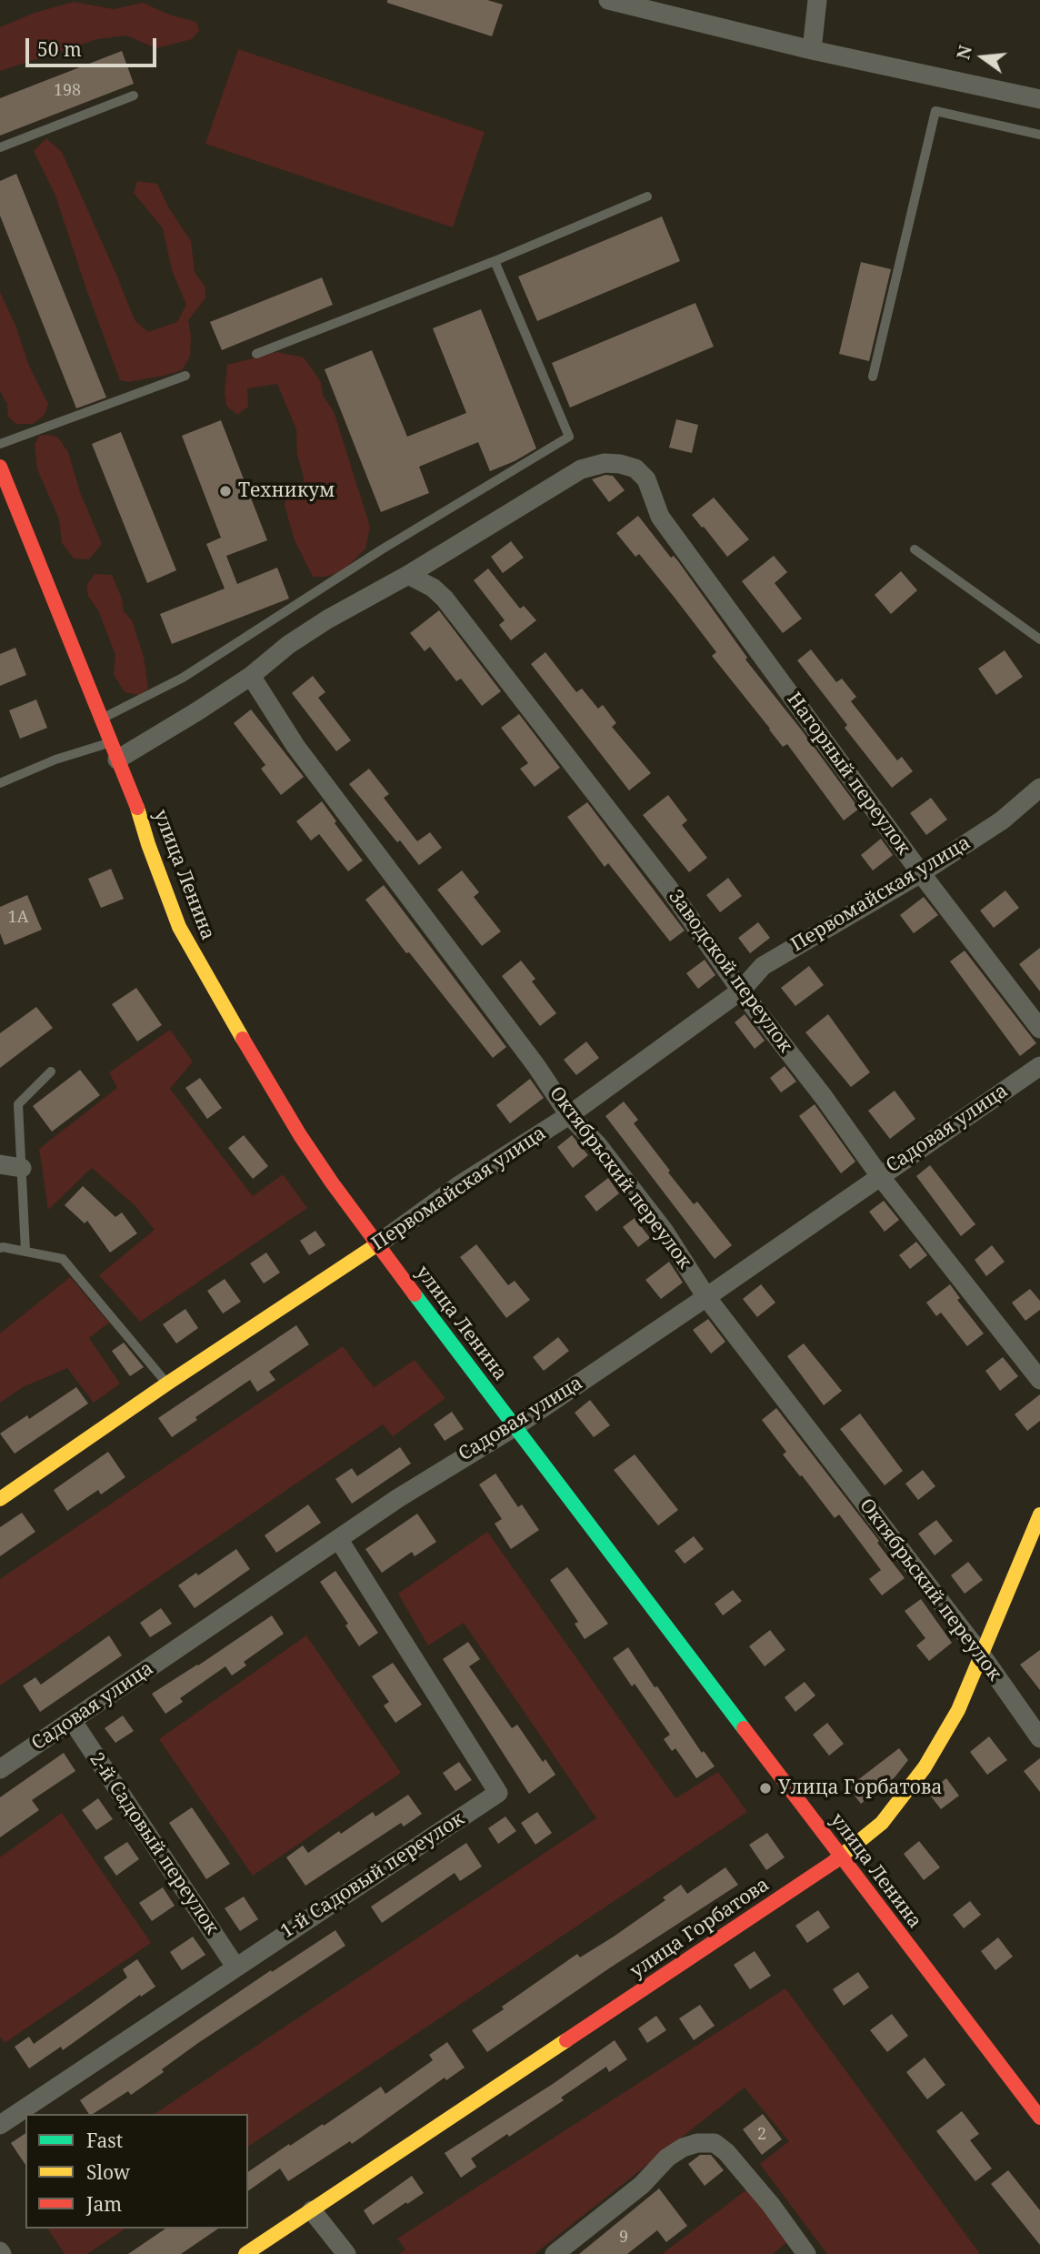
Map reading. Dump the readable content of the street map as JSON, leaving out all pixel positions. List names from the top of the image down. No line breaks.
{"streets":{"main road":["улица Ленина","Первомайская улица","улица Горбатова"],"street":["Нагорный переулок","Заводской переулок","Садовая улица","Октябрьский переулок","2-й Садовый переулок","1-й Садовый переулок"]},"crossings":[["Нагорный переулок","Первомайская улица"],["Нагорный переулок","Заводской переулок"],["улица Ленина","Первомайская улица"],["улица Ленина","Садовая улица"],["улица Ленина","улица Горбатова"],["Первомайская улица","Заводской переулок"],["Первомайская улица","Октябрьский переулок"],["Заводской переулок","Садовая улица"],["Садовая улица","Октябрьский переулок"],["Садовая улица","2-й Садовый переулок"],["Садовая улица","1-й Садовый переулок"],["Октябрьский переулок","улица Горбатова"],["2-й Садовый переулок","1-й Садовый переулок"]],"places":["Техникум","Улица Горбатова"],"house_numbers":["198","1А","2","9"],"legend":["Fast","Slow","Jam"],"scale_bar":"50 m","north":"left"}
